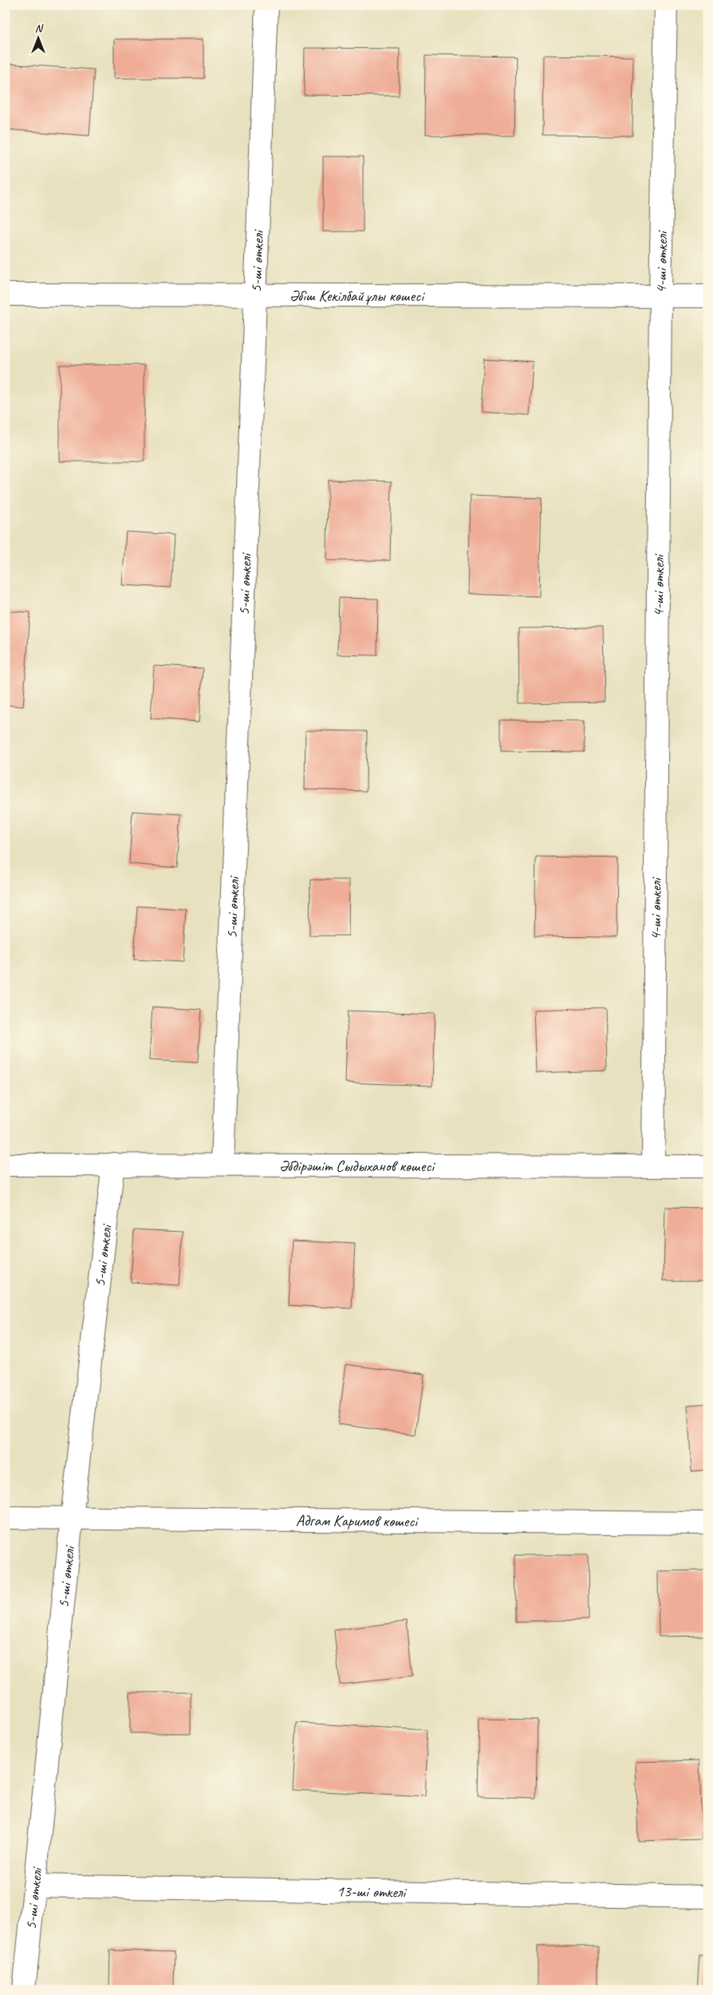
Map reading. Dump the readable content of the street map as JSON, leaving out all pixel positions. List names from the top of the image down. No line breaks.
{"streets":{"street":["5-ші өткелі","4-ші өткелі","Әбіш Кекілбайұлы көшесі","Әбдірәшіт Сыдыханов көшесі","Адгам Каримов көшесі","13-ші өткелі"]},"crossings":[["5-ші өткелі","Әбіш Кекілбайұлы көшесі"],["5-ші өткелі","Әбдірәшіт Сыдыханов көшесі"],["5-ші өткелі","Адгам Каримов көшесі"],["5-ші өткелі","13-ші өткелі"],["4-ші өткелі","Әбіш Кекілбайұлы көшесі"],["4-ші өткелі","Әбдірәшіт Сыдыханов көшесі"]],"north":"top"}
